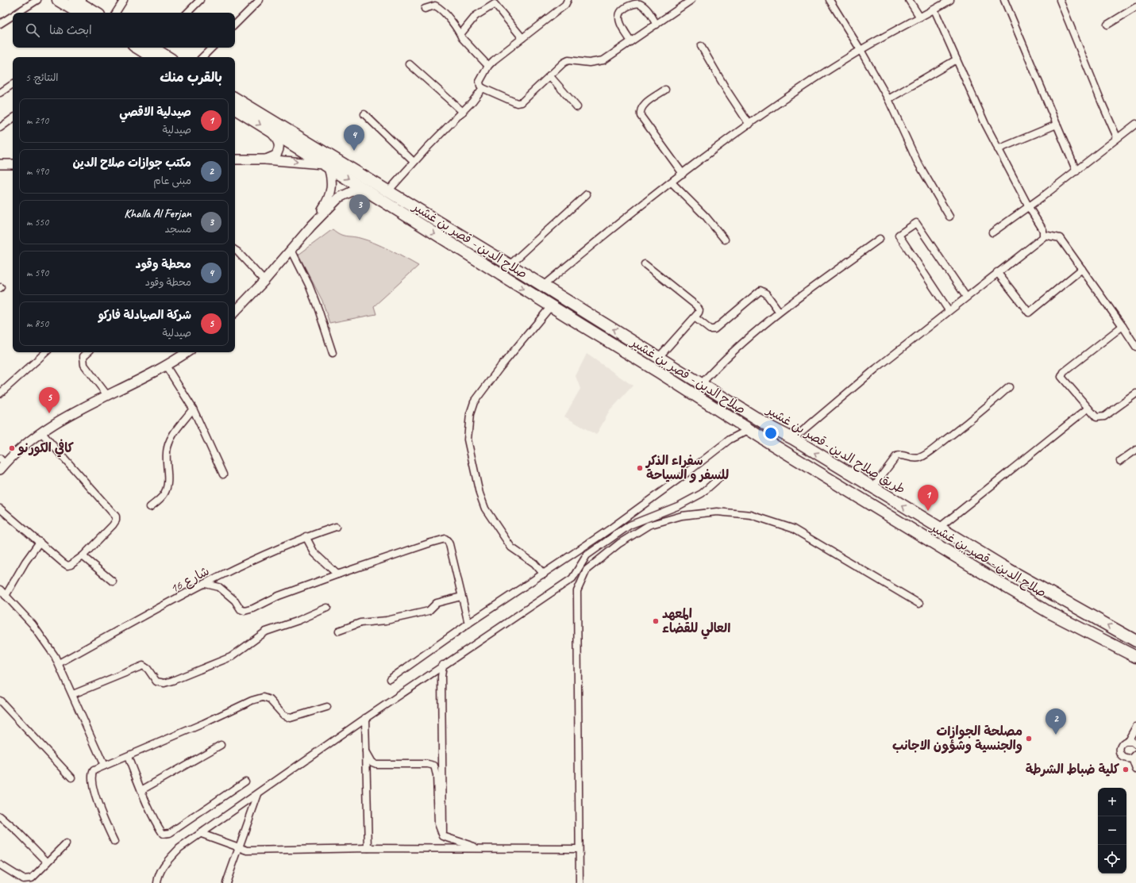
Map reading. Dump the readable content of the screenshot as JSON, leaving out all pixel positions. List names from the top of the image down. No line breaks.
{"streets":{"highway":["صلاح الدين - قصر بن غشير","طريق صلاح الدين -قصر بن غشير"],"street":["شارع 16"]},"one_way":["طريق صلاح الدين -قصر بن غشير"],"places":["كافي الكورنو","سفراء الذكر للسفر و السياحة","المعهد العالي للقضاء","مصلحة الجوازات والجنسية وشؤون الاجانب","كلية ضباط الشرطة"],"page":{"search":"ابحث هنا","heading":["بالقرب منك","النتائج: 5"],"list":[{"mark":"1","name":"صيدلية الاقصي","note":"صيدلية","value":"210 m"},{"mark":"2","name":"مكتب جوازات صلاح الدين","note":"مبنى عام","value":"490 m"},{"mark":"3","name":"Khalla Al Ferjan","note":"مسجد","value":"550 m"},{"mark":"4","name":"محطة وقود","note":"محطة وقود","value":"590 m"},{"mark":"5","name":"شركة الصيادلة فاركو","note":"صيدلية","value":"850 m"}],"pins":["4","3","5","1","2"],"map_buttons":["+","−"]}}
